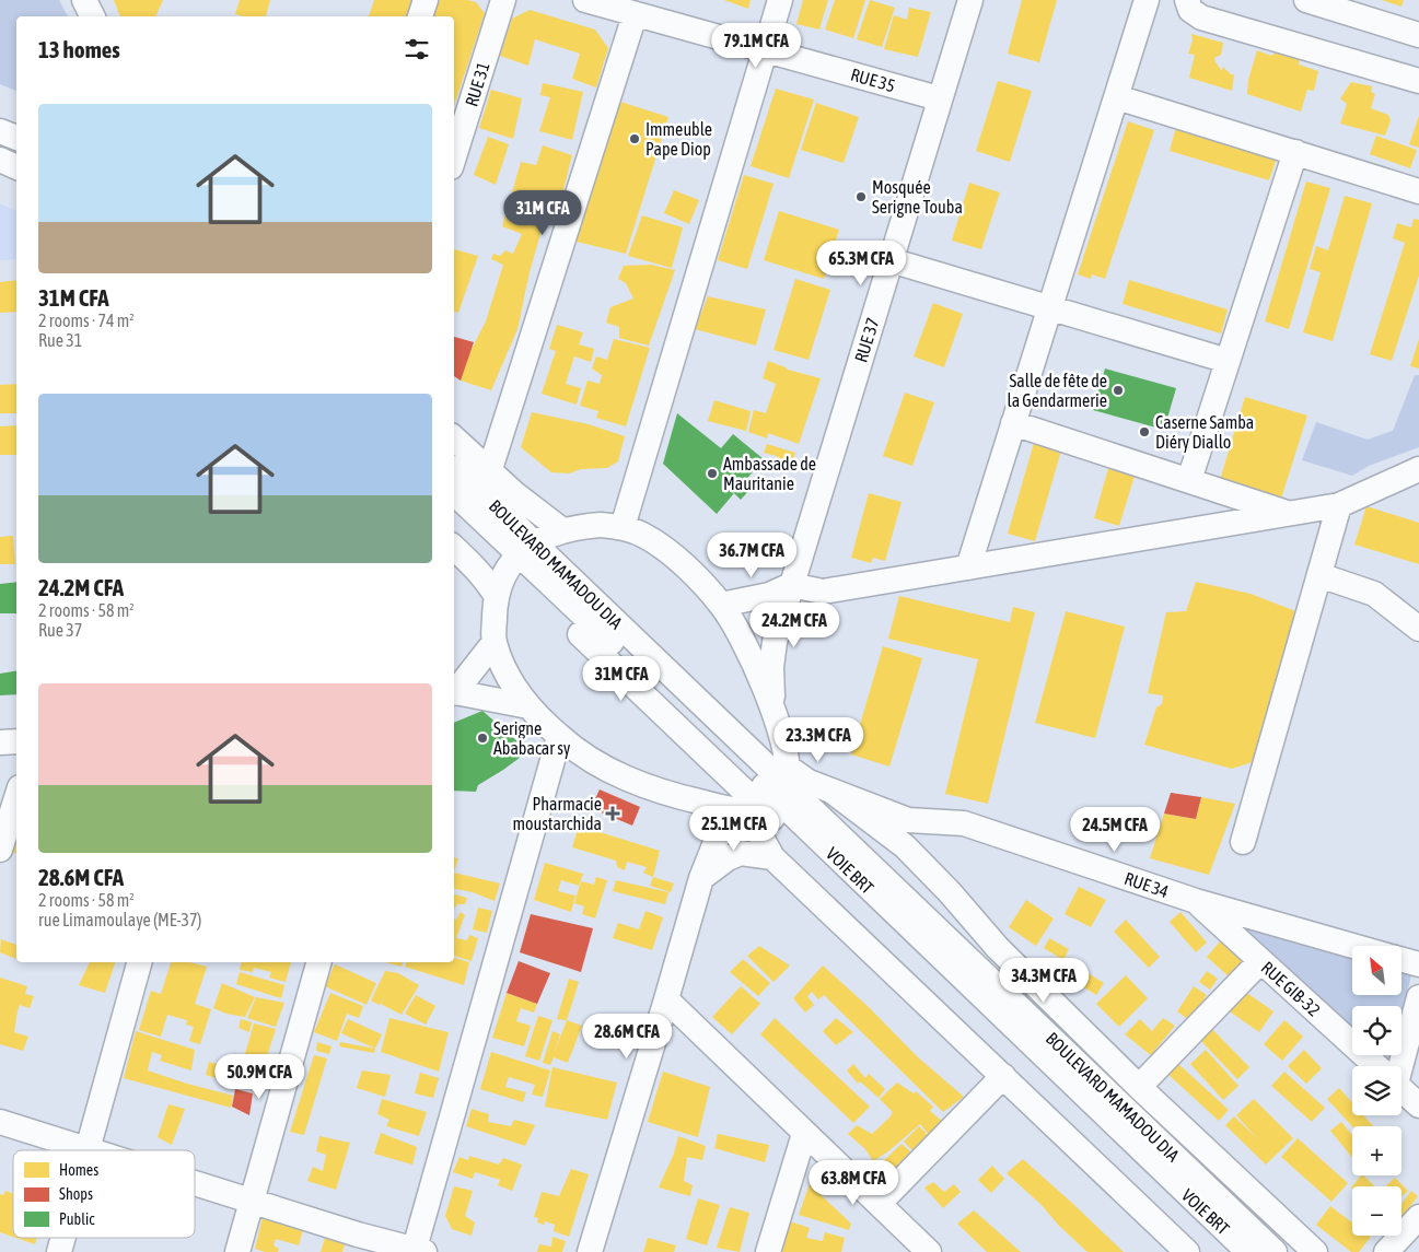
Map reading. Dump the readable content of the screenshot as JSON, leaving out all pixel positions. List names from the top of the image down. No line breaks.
{"streets":{"street":["RUE 35","RUE 31","RUE 37","BOULEVARD MAMADOU DIA","VOIE BRT","RUE 34","RUE GIB-32"]},"crossings":[["RUE 35","RUE 37"],["BOULEVARD MAMADOU DIA","VOIE BRT"],["BOULEVARD MAMADOU DIA","RUE 34"],["VOIE BRT","RUE 34"],["RUE 34","RUE GIB-32"]],"places":{"other":["Immeuble Pape Diop","Mosquée Serigne Touba","Salle de fête de la Gendarmerie","Caserne Samba Diéry Diallo","Ambassade de Mauritanie","Serigne Ababacar sy"],"health":["Pharmacie moustarchida"]},"legend":["Homes","Shops","Public"],"north":"top left","page":{"heading":"13 homes","price":["79.1M CFA","31M CFA","65.3M CFA","36.7M CFA","24.2M CFA","31M CFA","23.3M CFA","25.1M CFA","24.5M CFA","34.3M CFA","28.6M CFA","50.9M CFA","63.8M CFA"],"list":[{"name":"31M CFA","note":"2 rooms · 74 m² · Rue 31"},{"name":"24.2M CFA","note":"2 rooms · 58 m² · Rue 37"},{"name":"28.6M CFA","note":"2 rooms · 58 m² · rue Limamoulaye (ME-37)"}],"map_buttons":["+","−"]}}
